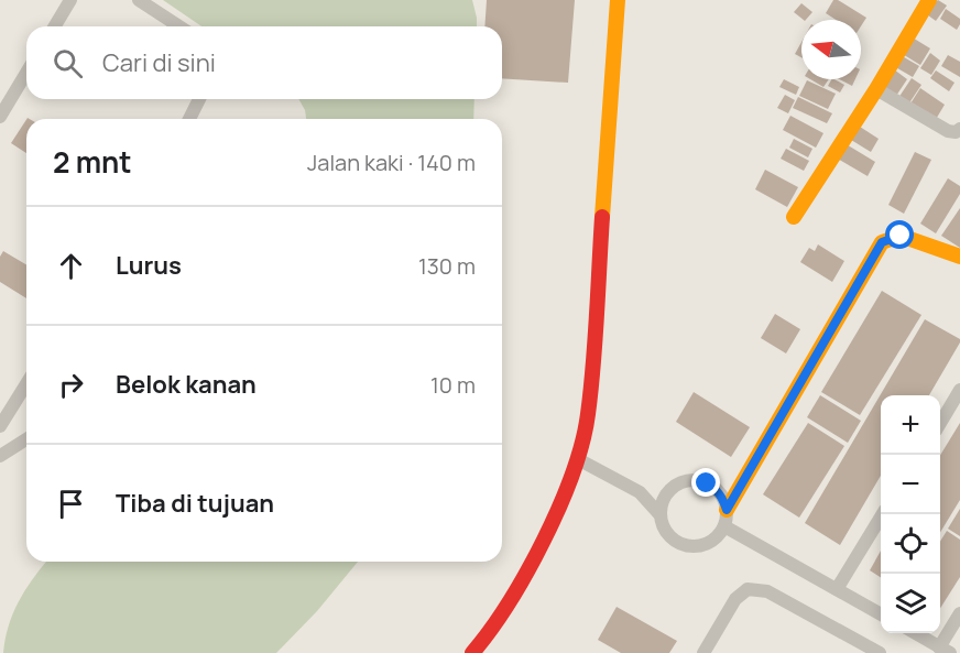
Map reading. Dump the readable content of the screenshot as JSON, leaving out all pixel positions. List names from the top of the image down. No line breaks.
{"north":"left","page":{"search":"Cari di sini","heading":["2 mnt","Jalan kaki · 140 m"],"list":[["Lurus","130 m"],["Belok kanan","10 m"],"Tiba di tujuan"],"map_buttons":["+","−"]}}
